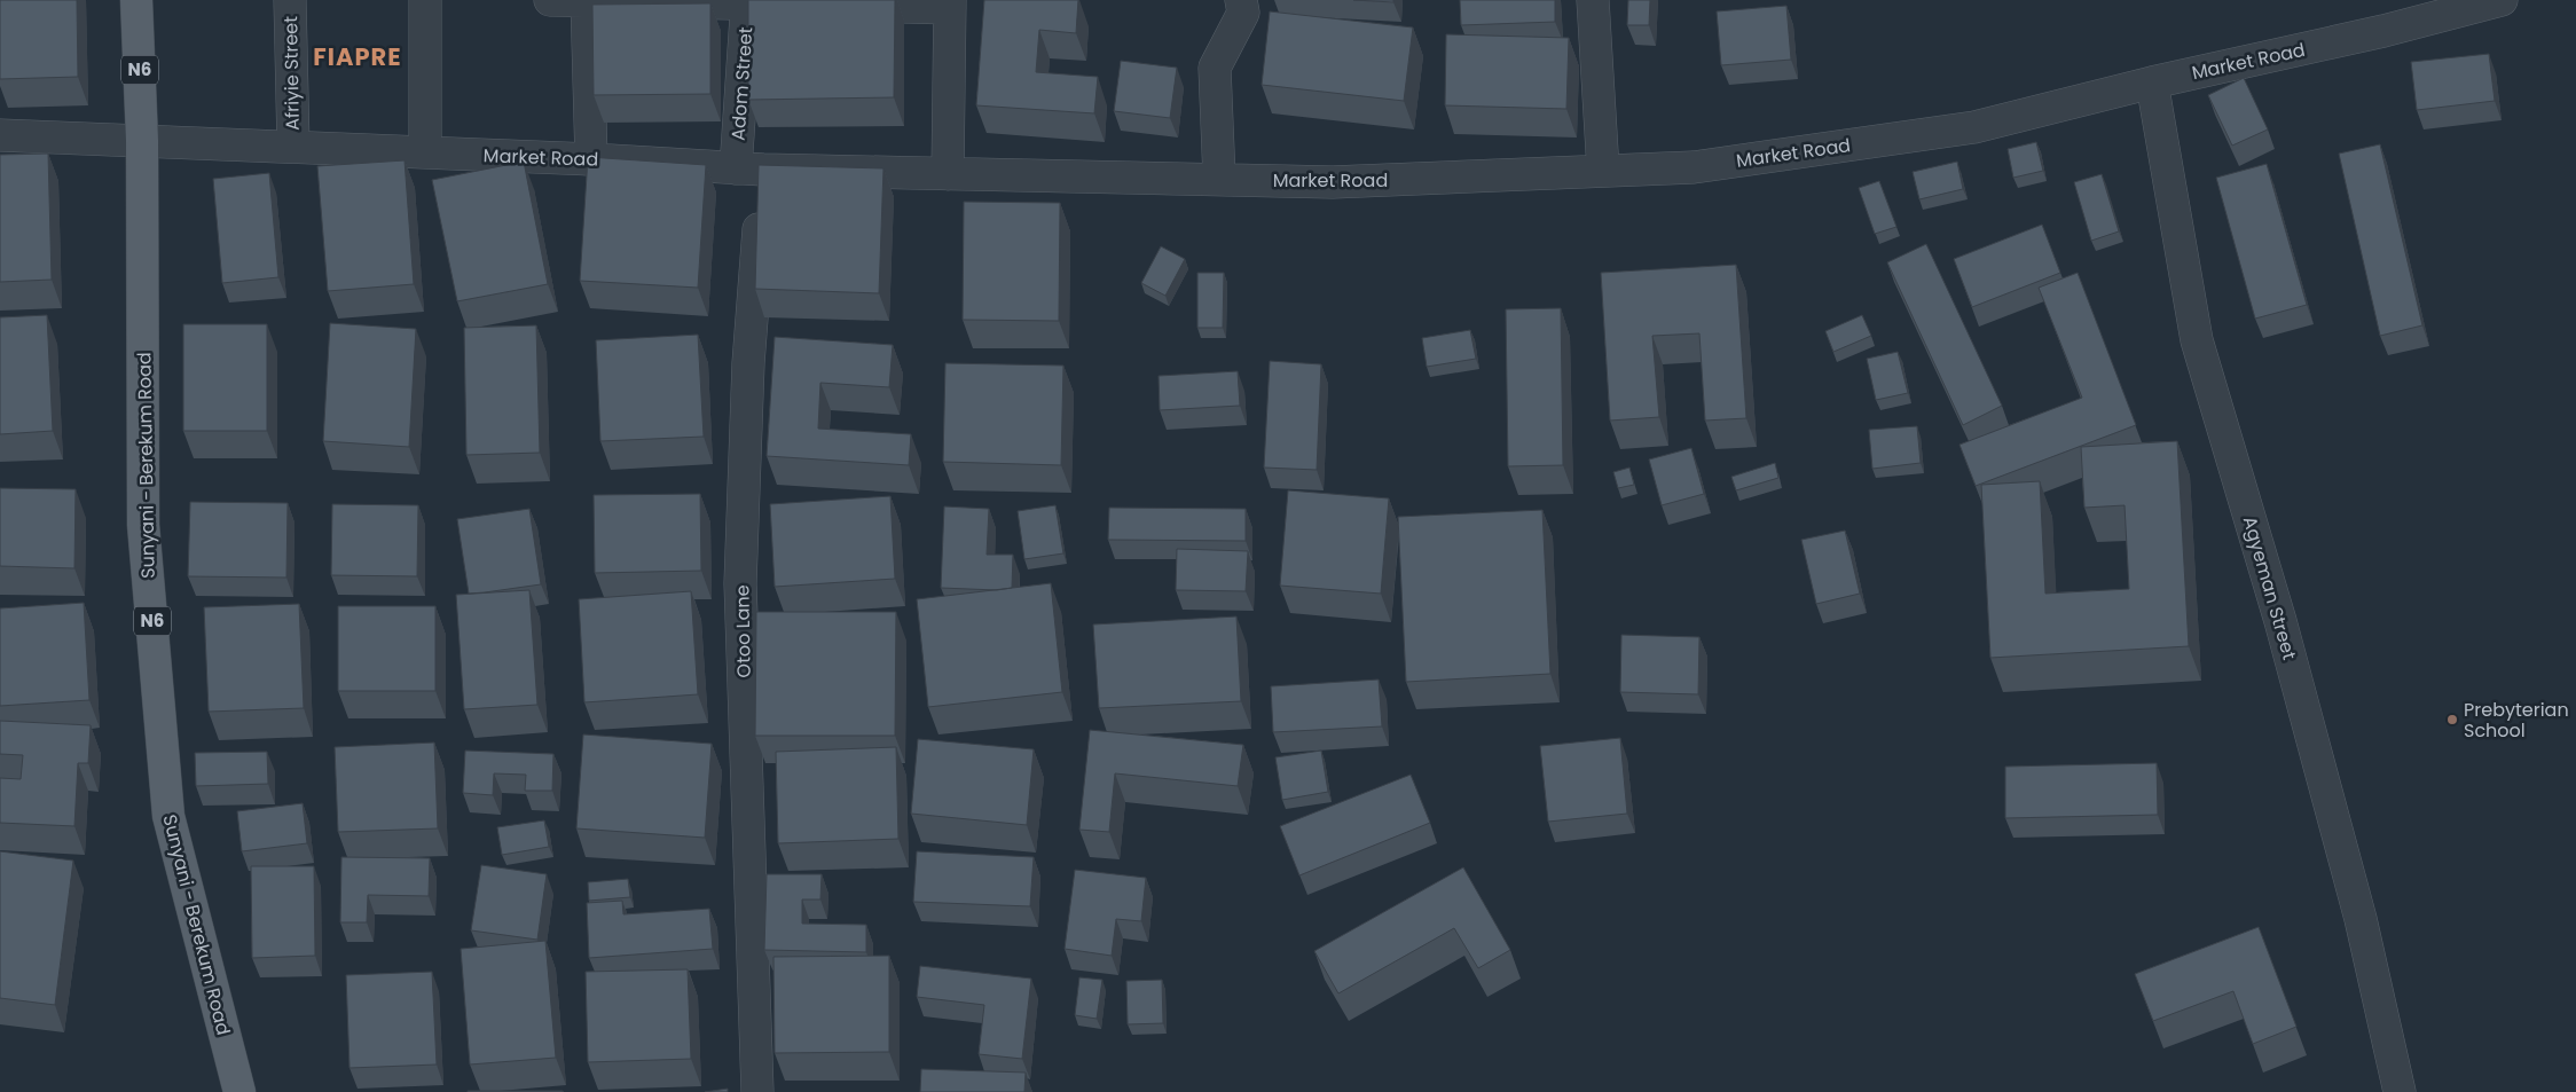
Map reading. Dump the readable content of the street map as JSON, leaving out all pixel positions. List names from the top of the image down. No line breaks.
{"streets":{"main road":["N6","Sunyani - Berekum Road"],"street":["Market Road","Afriyie Street","Adom Street","Agyeman Street","Otoo Lane"]},"crossings":[["Market Road","Afriyie Street"],["Market Road","Adom Street"],["Market Road","Sunyani - Berekum Road"],["Market Road","Agyeman Street"],["Market Road","Otoo Lane"],["Adom Street","Otoo Lane"]],"districts":["FIAPRE"],"places":["Prebyterian School"]}
